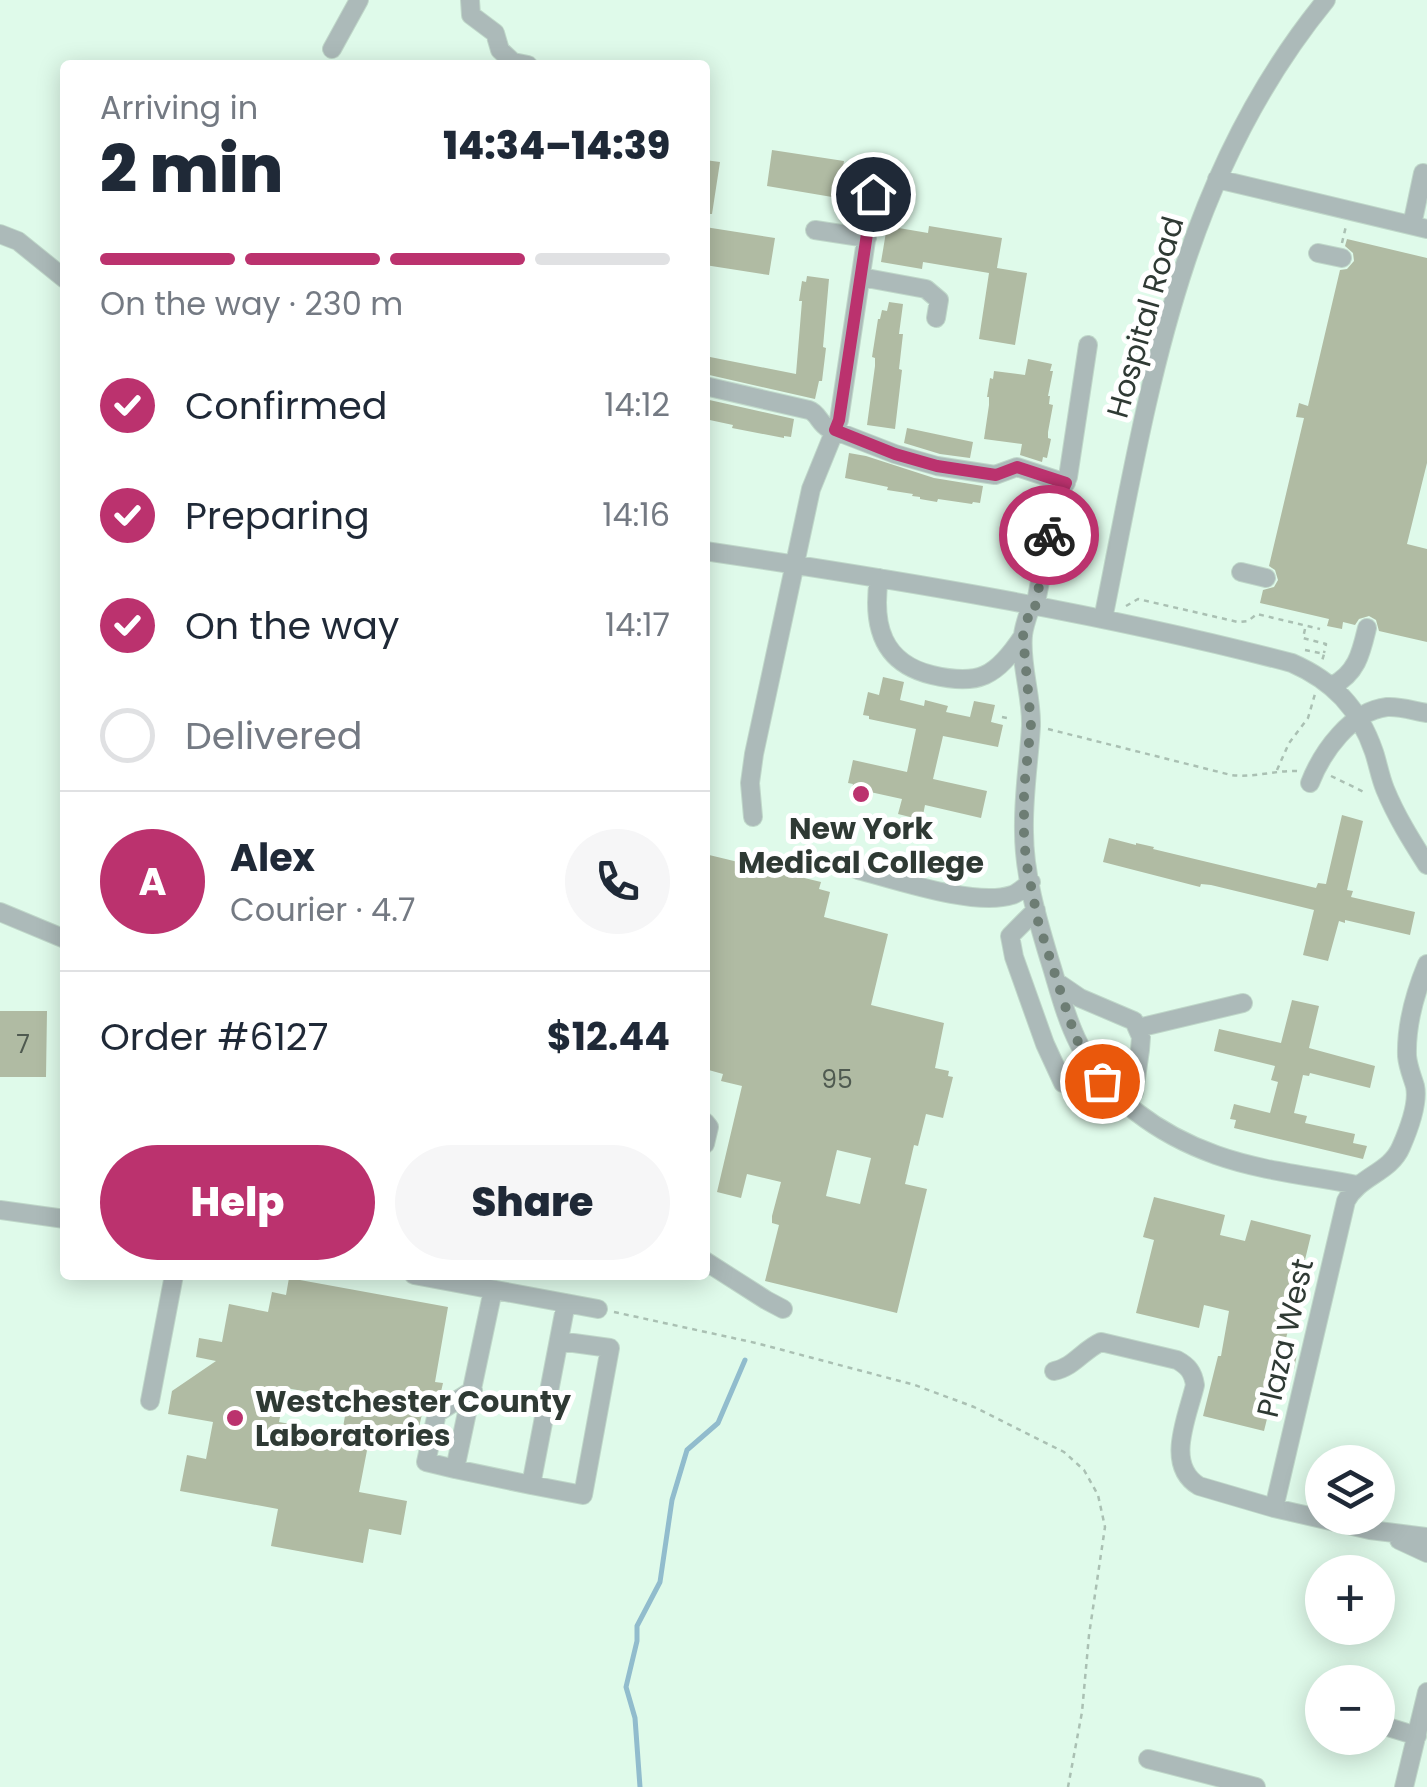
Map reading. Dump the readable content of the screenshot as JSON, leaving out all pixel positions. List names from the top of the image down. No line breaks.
{"streets":{"street":["Hospital Road","Plaza West"]},"places":["New York Medical College","Westchester County Laboratories"],"house_numbers":["7","95"],"page":{"heading":["2 min","Arriving in","14:34–14:39"],"panel":["Alex","Courier · 4.7","Order #6127","$12.44"],"bar":"On the way · 230 m","list":[["Confirmed","14:12"],["Preparing","14:16"],["On the way","14:17"],"Delivered"],"round":"A","buttons":["Help","Share"],"map_buttons":["+","−"]}}
